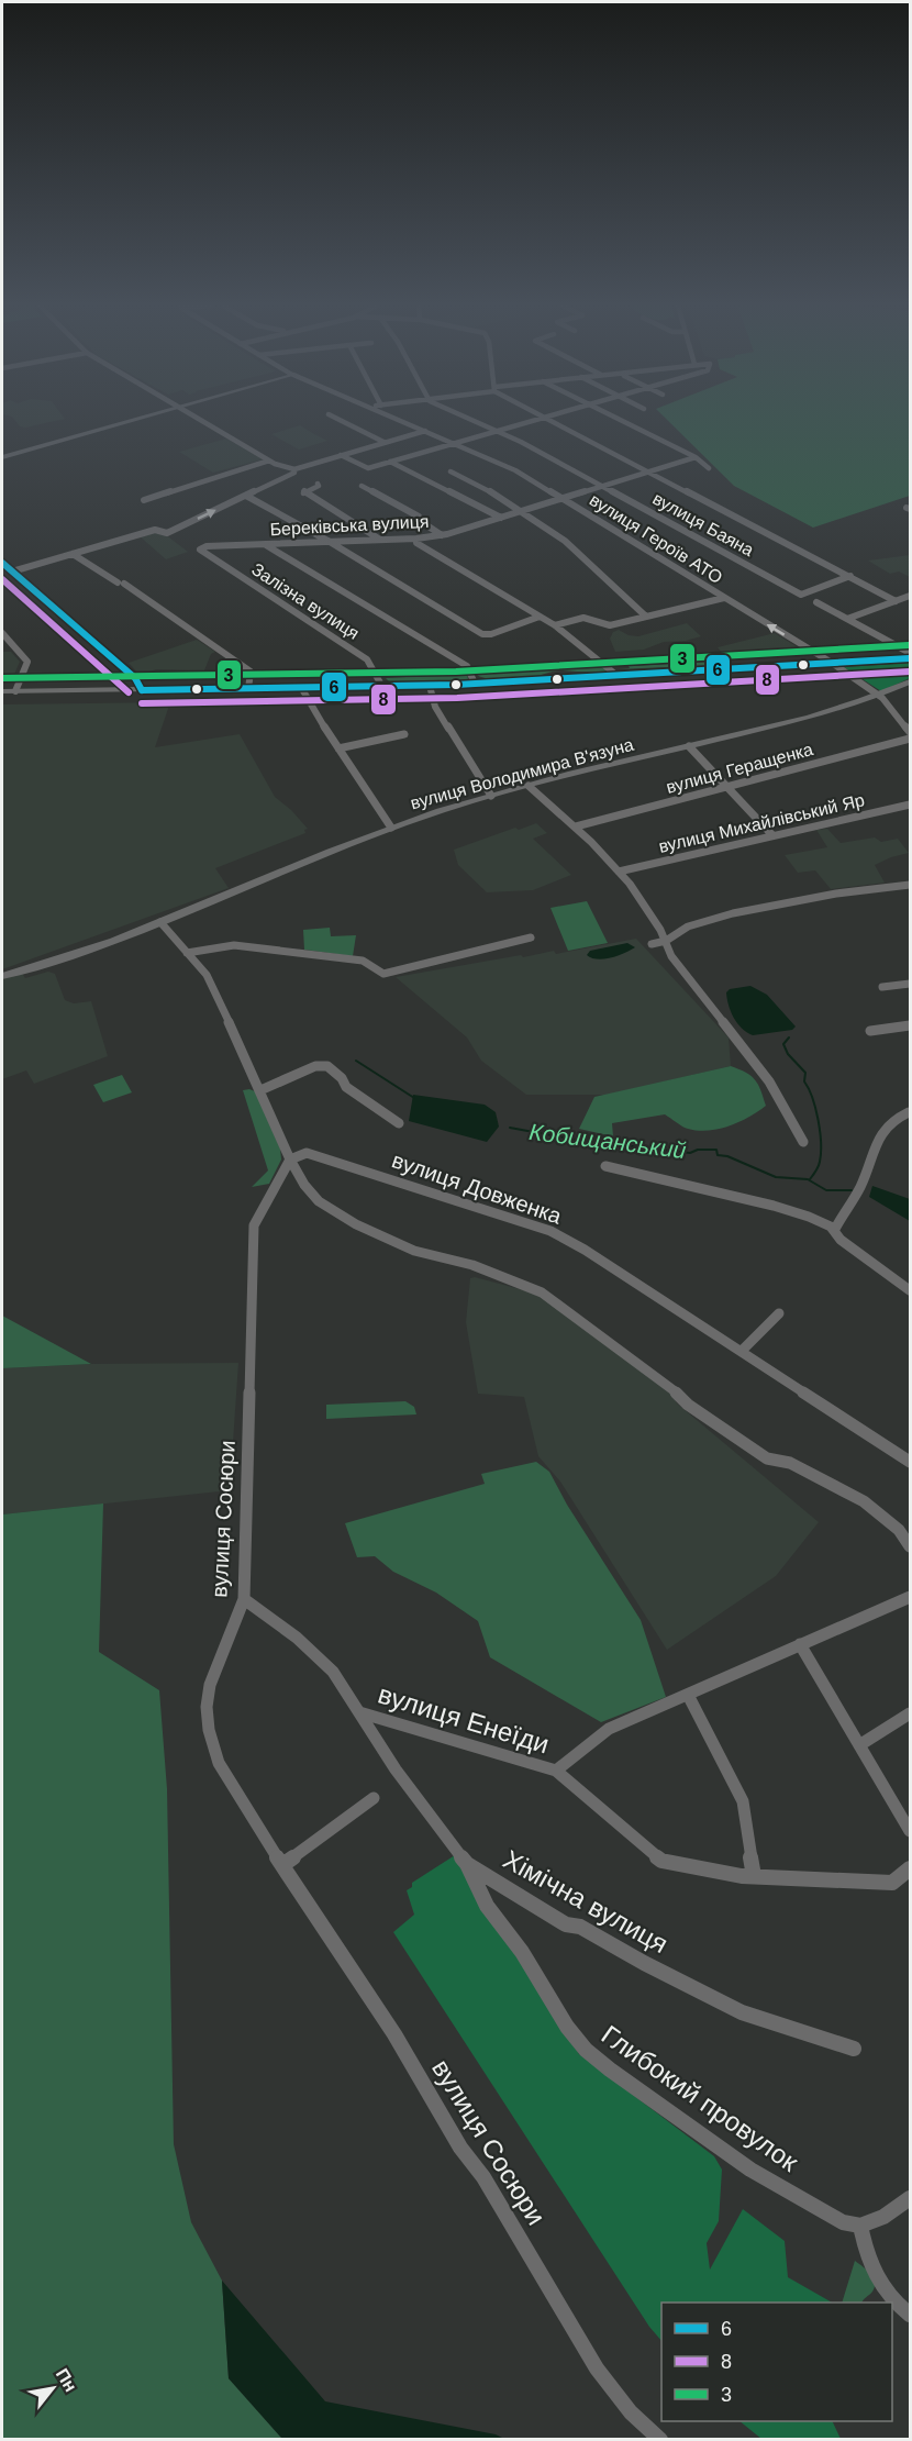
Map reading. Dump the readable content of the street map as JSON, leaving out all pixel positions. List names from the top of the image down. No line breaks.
{"streets":{"main road":["вулиця Володимира В'язуна"],"street":["вулиця Баяна","Береківська вулиця","вулиця Героїв АТО","Залізна вулиця","вулиця Геращенка","вулиця Михайлівський Яр","вулиця Довженка","вулиця Сосюри","вулиця Енеїди","Хімічна вулиця","Глибокий провулок"]},"crossings":[["вулиця Баяна","Береківська вулиця"],["Береківська вулиця","вулиця Героїв АТО"],["Береківська вулиця","Залізна вулиця"],["вулиця Героїв АТО","вулиця Володимира В'язуна"],["вулиця Довженка","вулиця Сосюри"],["вулиця Енеїди","Хімічна вулиця"],["Хімічна вулиця","Глибокий провулок"]],"water":["Кобищанський"],"lines":["transit line 6","transit line 8","transit line 3"],"legend":["6","8","3"],"north":"top right"}
